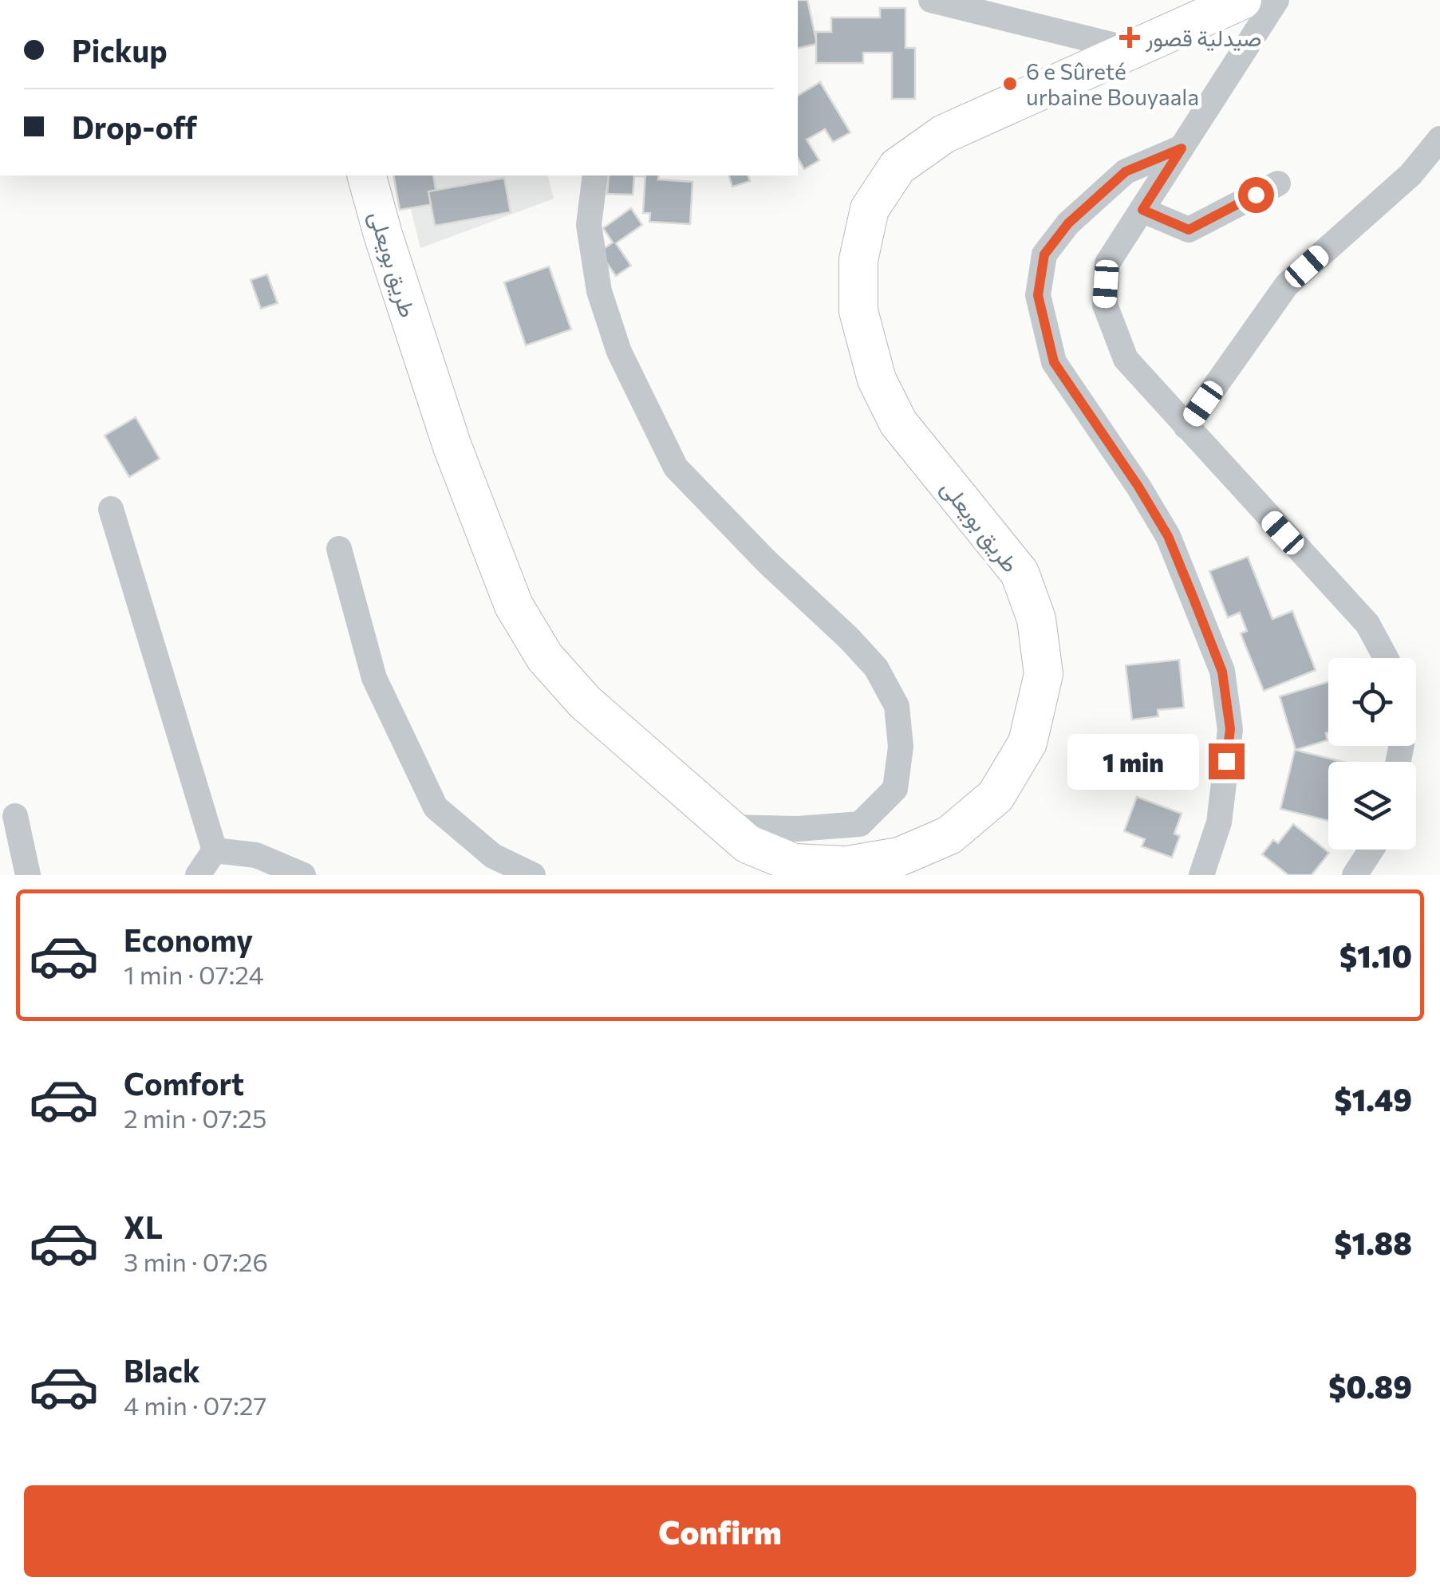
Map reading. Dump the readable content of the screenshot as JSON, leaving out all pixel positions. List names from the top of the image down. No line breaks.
{"streets":{"main road":["طريق بويعلى"]},"places":{"health":["صيدلية قصور"],"other":["6 e Sûreté urbaine Bouyaala"]},"page":{"banner":["Pickup","Drop-off"],"bubble":"1 min","list":[{"name":"Economy","note":"1 min · 07:24","value":"$1.10"},{"name":"Comfort","note":"2 min · 07:25","value":"$1.49"},{"name":"XL","note":"3 min · 07:26","value":"$1.88"},{"name":"Black","note":"4 min · 07:27","value":"$0.89"}],"buttons":"Confirm"}}
